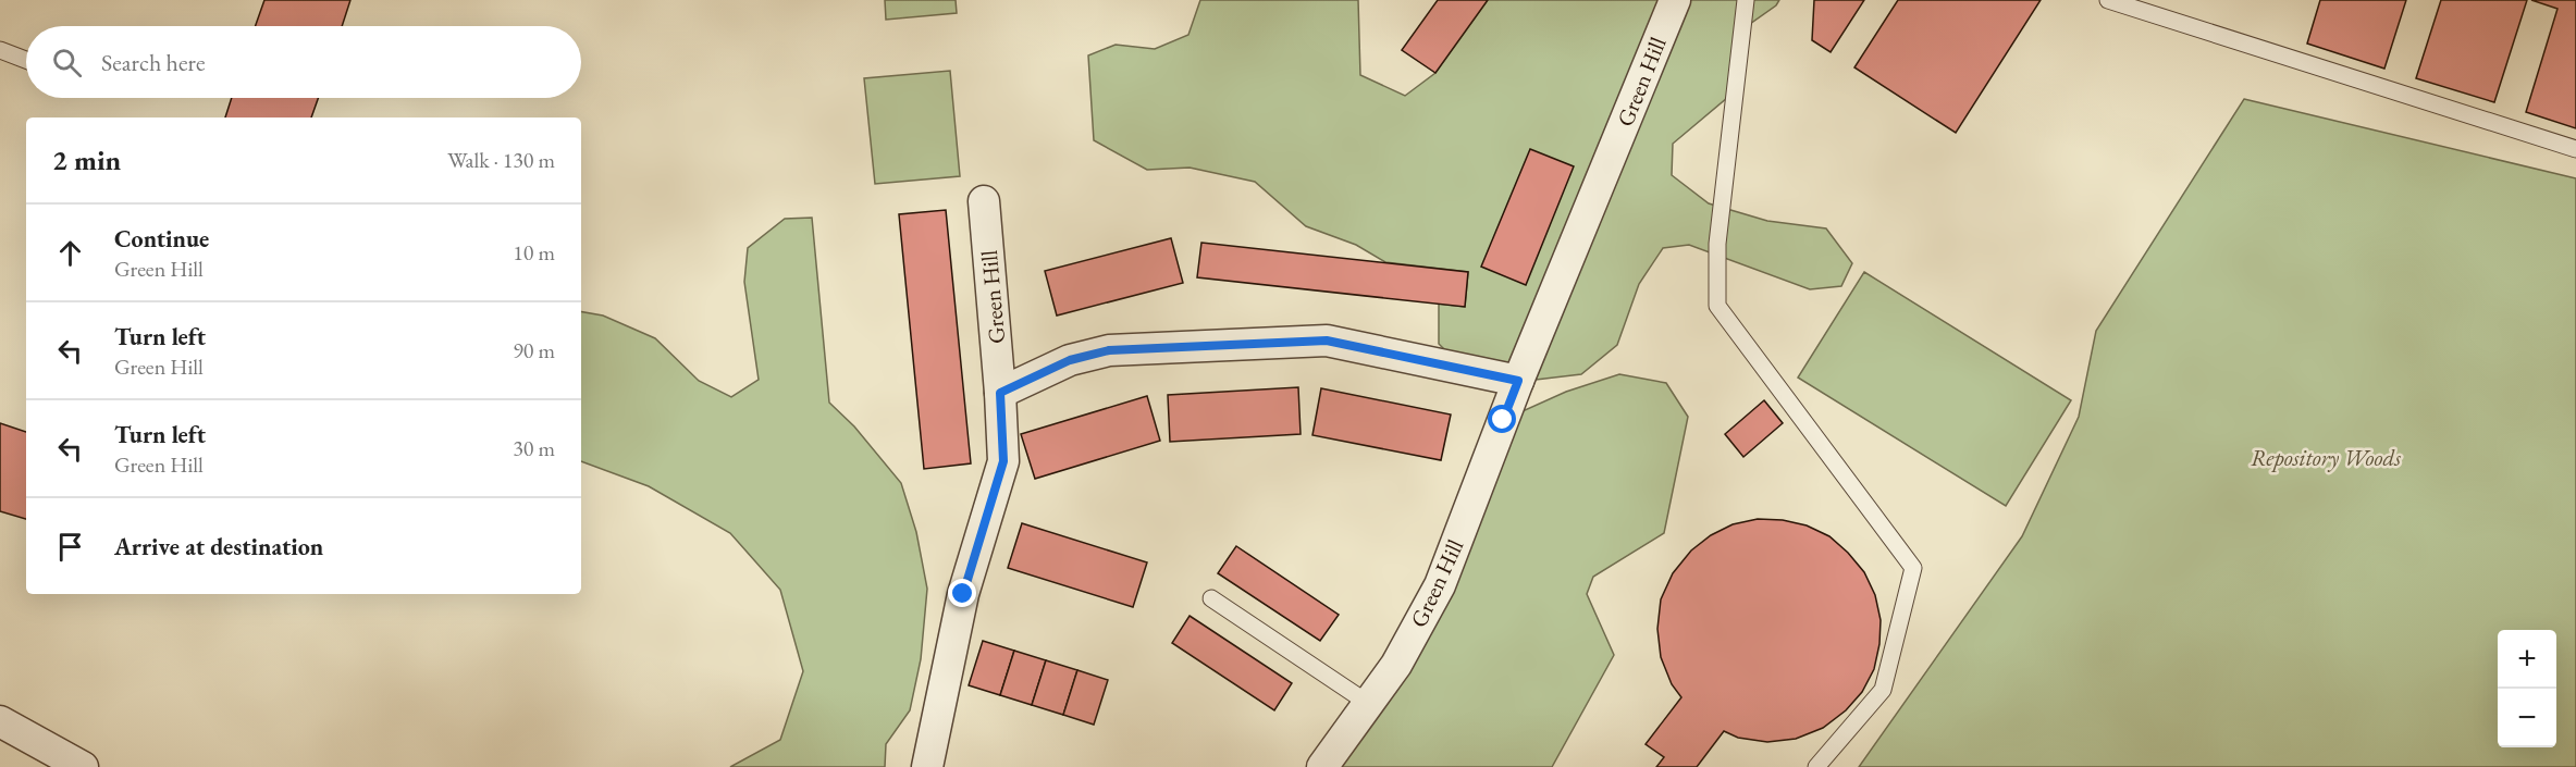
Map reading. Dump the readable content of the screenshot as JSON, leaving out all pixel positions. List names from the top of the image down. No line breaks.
{"streets":{"street":["Green Hill"]},"parks":["Repository Woods"],"page":{"search":"Search here","heading":["2 min","Walk · 130 m"],"list":[["Continue","Green Hill","10 m"],["Turn left","Green Hill","90 m"],["Turn left","Green Hill","30 m"],"Arrive at destination"],"map_buttons":["+","−"]}}
